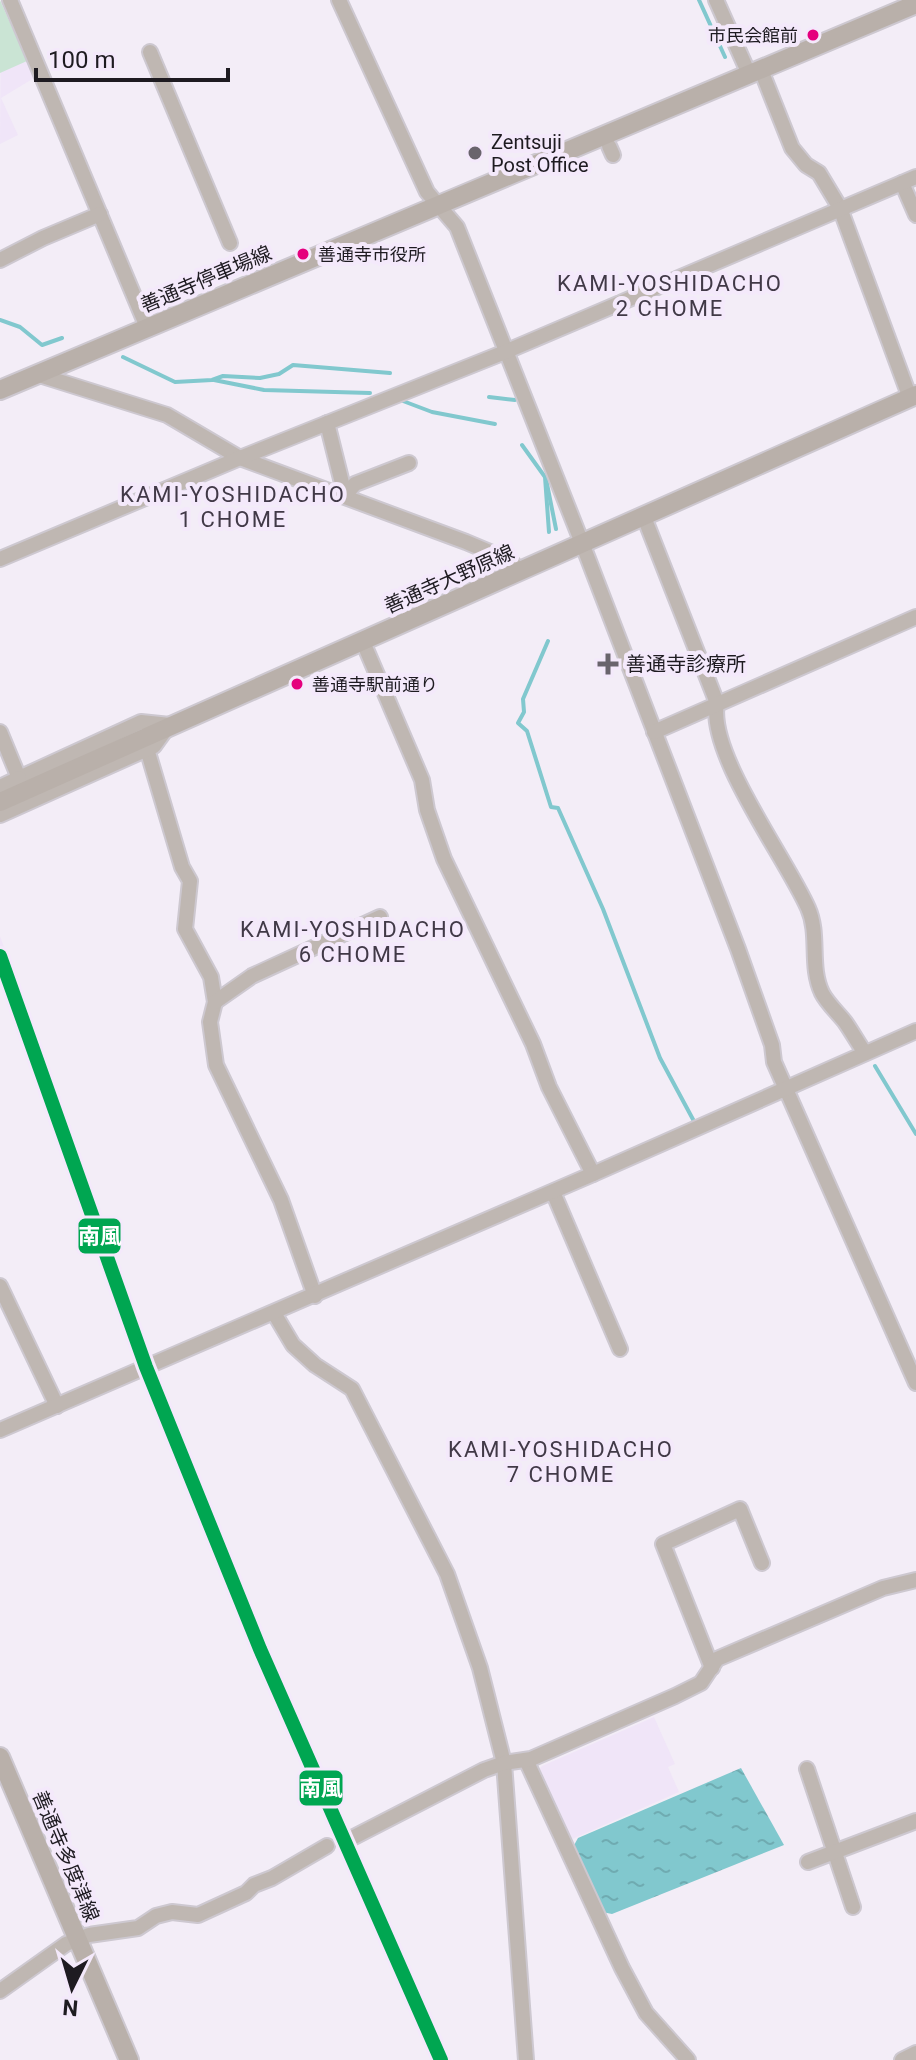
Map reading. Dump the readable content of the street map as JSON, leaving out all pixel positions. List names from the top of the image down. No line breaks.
{"streets":{"main road":["善通寺停車場線","善通寺大野原線","善通寺多度津線"]},"districts":["KAMI-YOSHIDACHO 2 CHOME","KAMI-YOSHIDACHO 1 CHOME","KAMI-YOSHIDACHO 6 CHOME","KAMI-YOSHIDACHO 7 CHOME"],"places":{"other":["市民会館前","Zentsuji Post Office","善通寺市役所","善通寺駅前通り"],"health":["善通寺診療所"]},"lines":["transit line 南風"],"scale_bar":"100 m","north":"bottom"}
